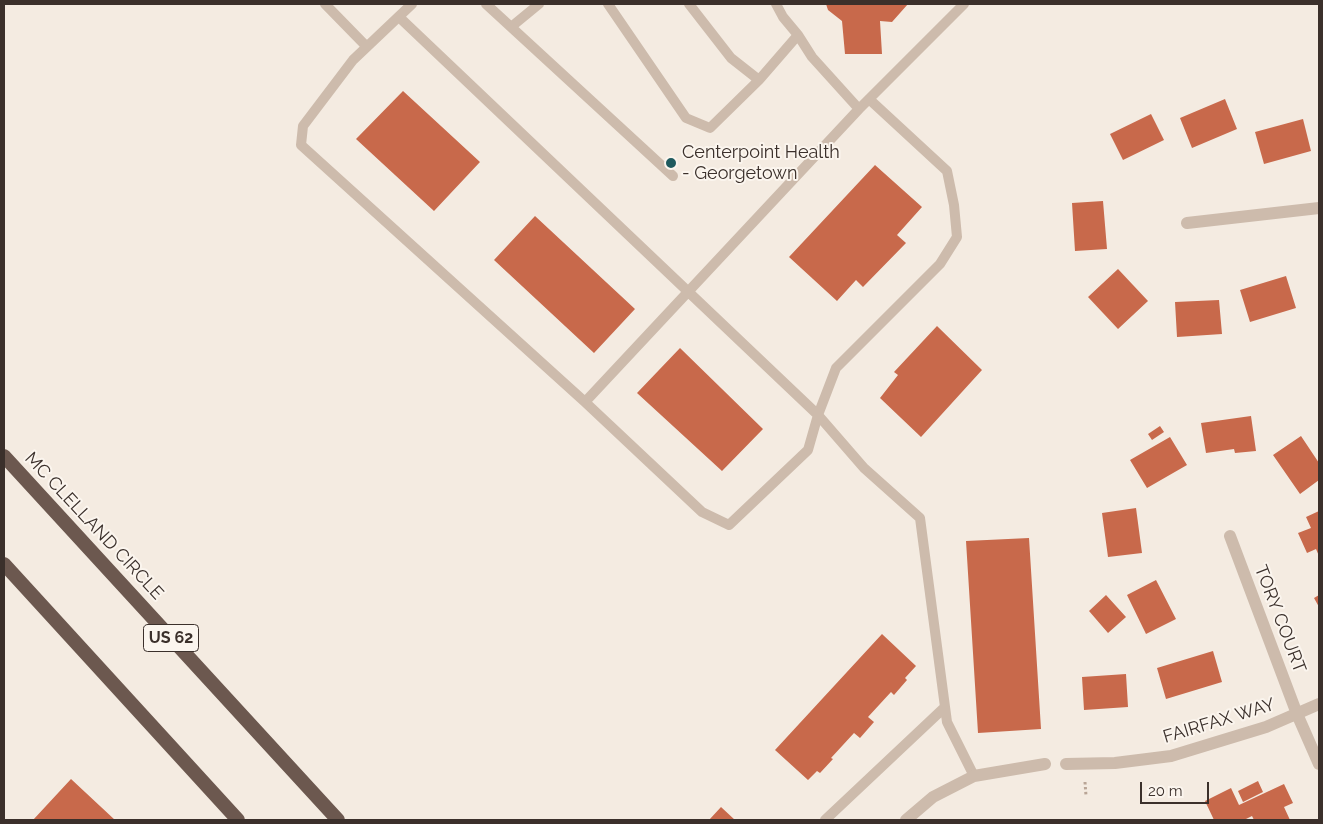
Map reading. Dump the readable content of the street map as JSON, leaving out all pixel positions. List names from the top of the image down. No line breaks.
{"streets":{"highway":["MC CLELLAND CIRCLE","US 62"],"street":["TORY COURT","FAIRFAX WAY"]},"crossings":[["TORY COURT","FAIRFAX WAY"]],"places":["Centerpoint Health - Georgetown"],"scale_bar":"20 m"}
